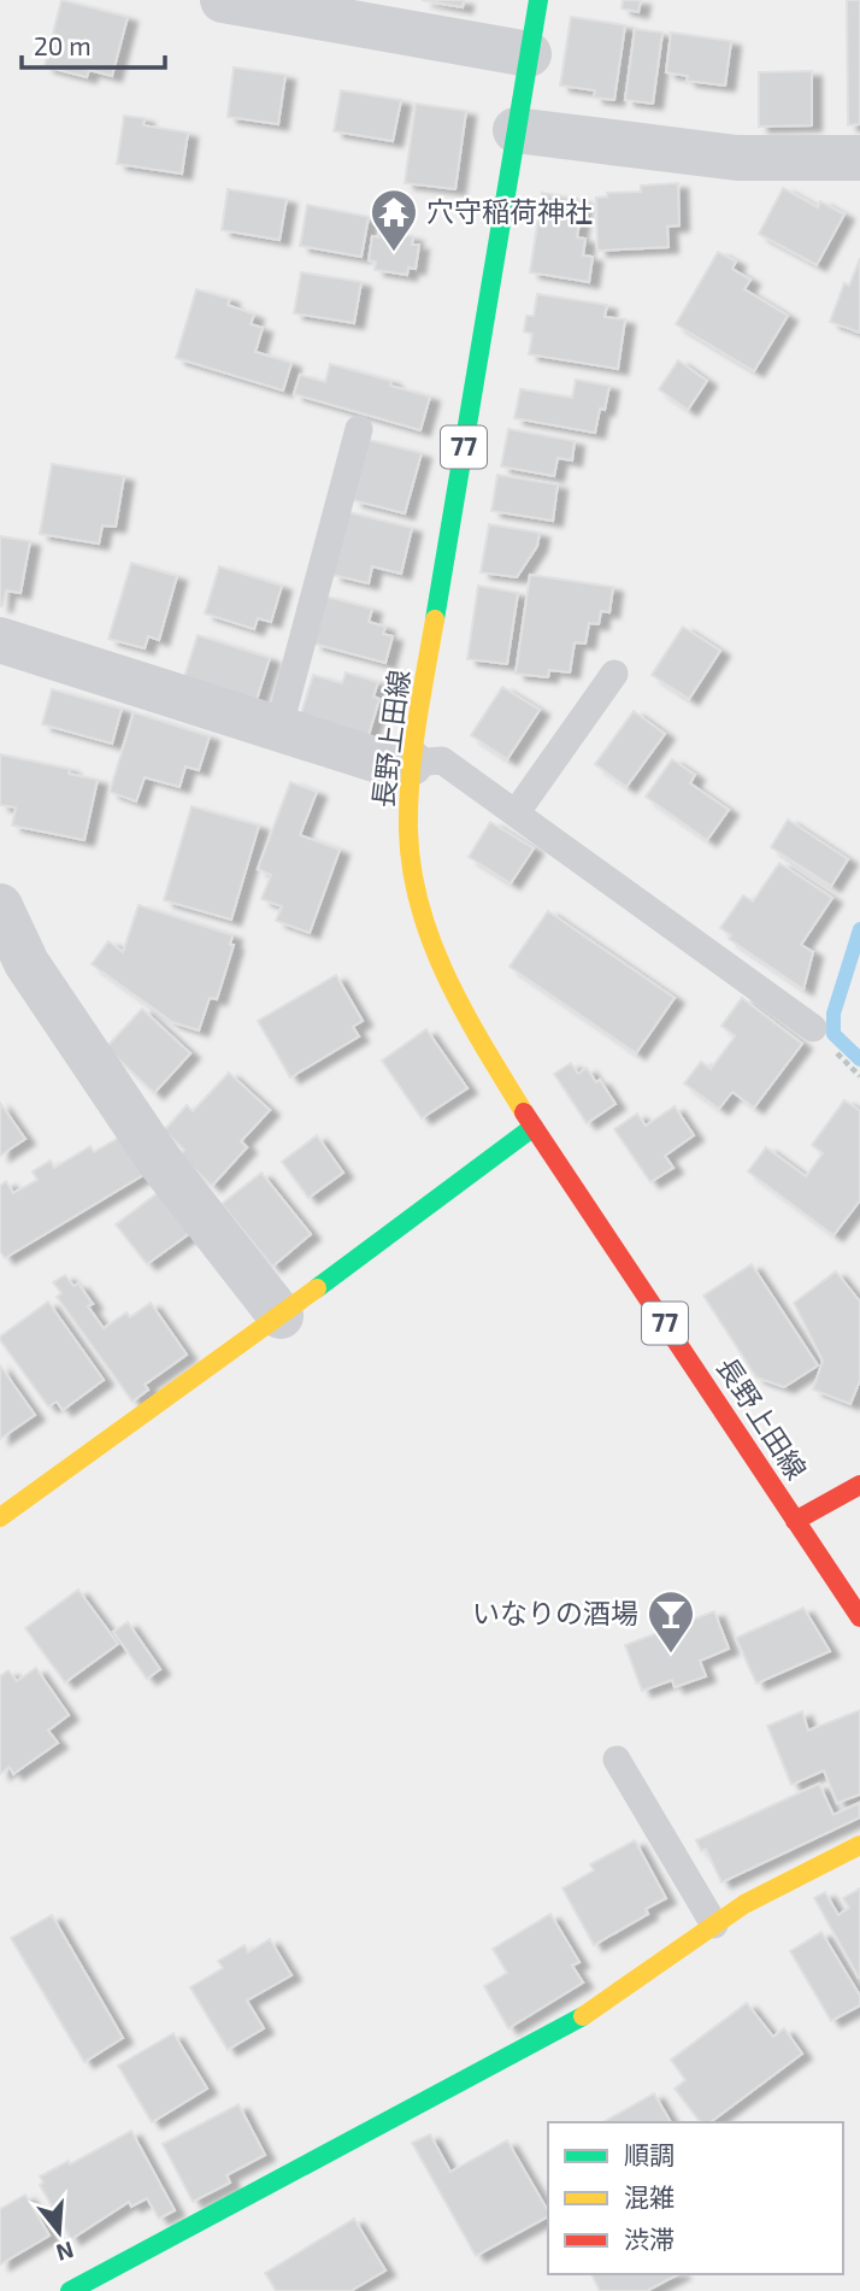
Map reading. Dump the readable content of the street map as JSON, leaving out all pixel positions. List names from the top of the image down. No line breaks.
{"streets":{"main road":["77","長野上田線"]},"places":{"temple":["穴守稲荷神社"],"bar":["いなりの酒場"]},"legend":["順調","混雑","渋滞"],"scale_bar":"20 m","north":"bottom"}
